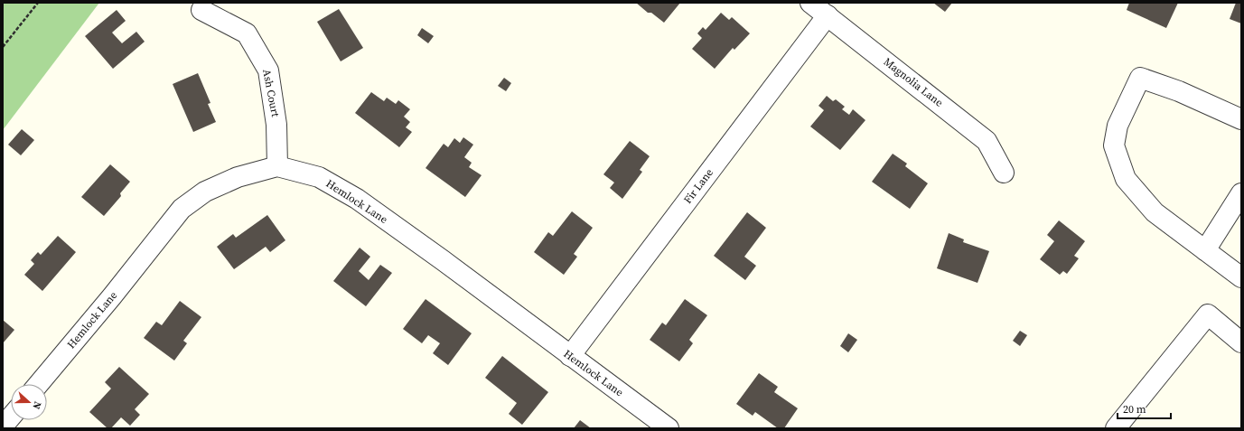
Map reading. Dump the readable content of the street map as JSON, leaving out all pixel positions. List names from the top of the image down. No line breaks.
{"streets":{"street":["Magnolia Lane","Ash Court","Fir Lane","Hemlock Lane"]},"crossings":[["Magnolia Lane","Fir Lane"],["Ash Court","Hemlock Lane"],["Fir Lane","Hemlock Lane"]],"scale_bar":"20 m","north":"right"}
